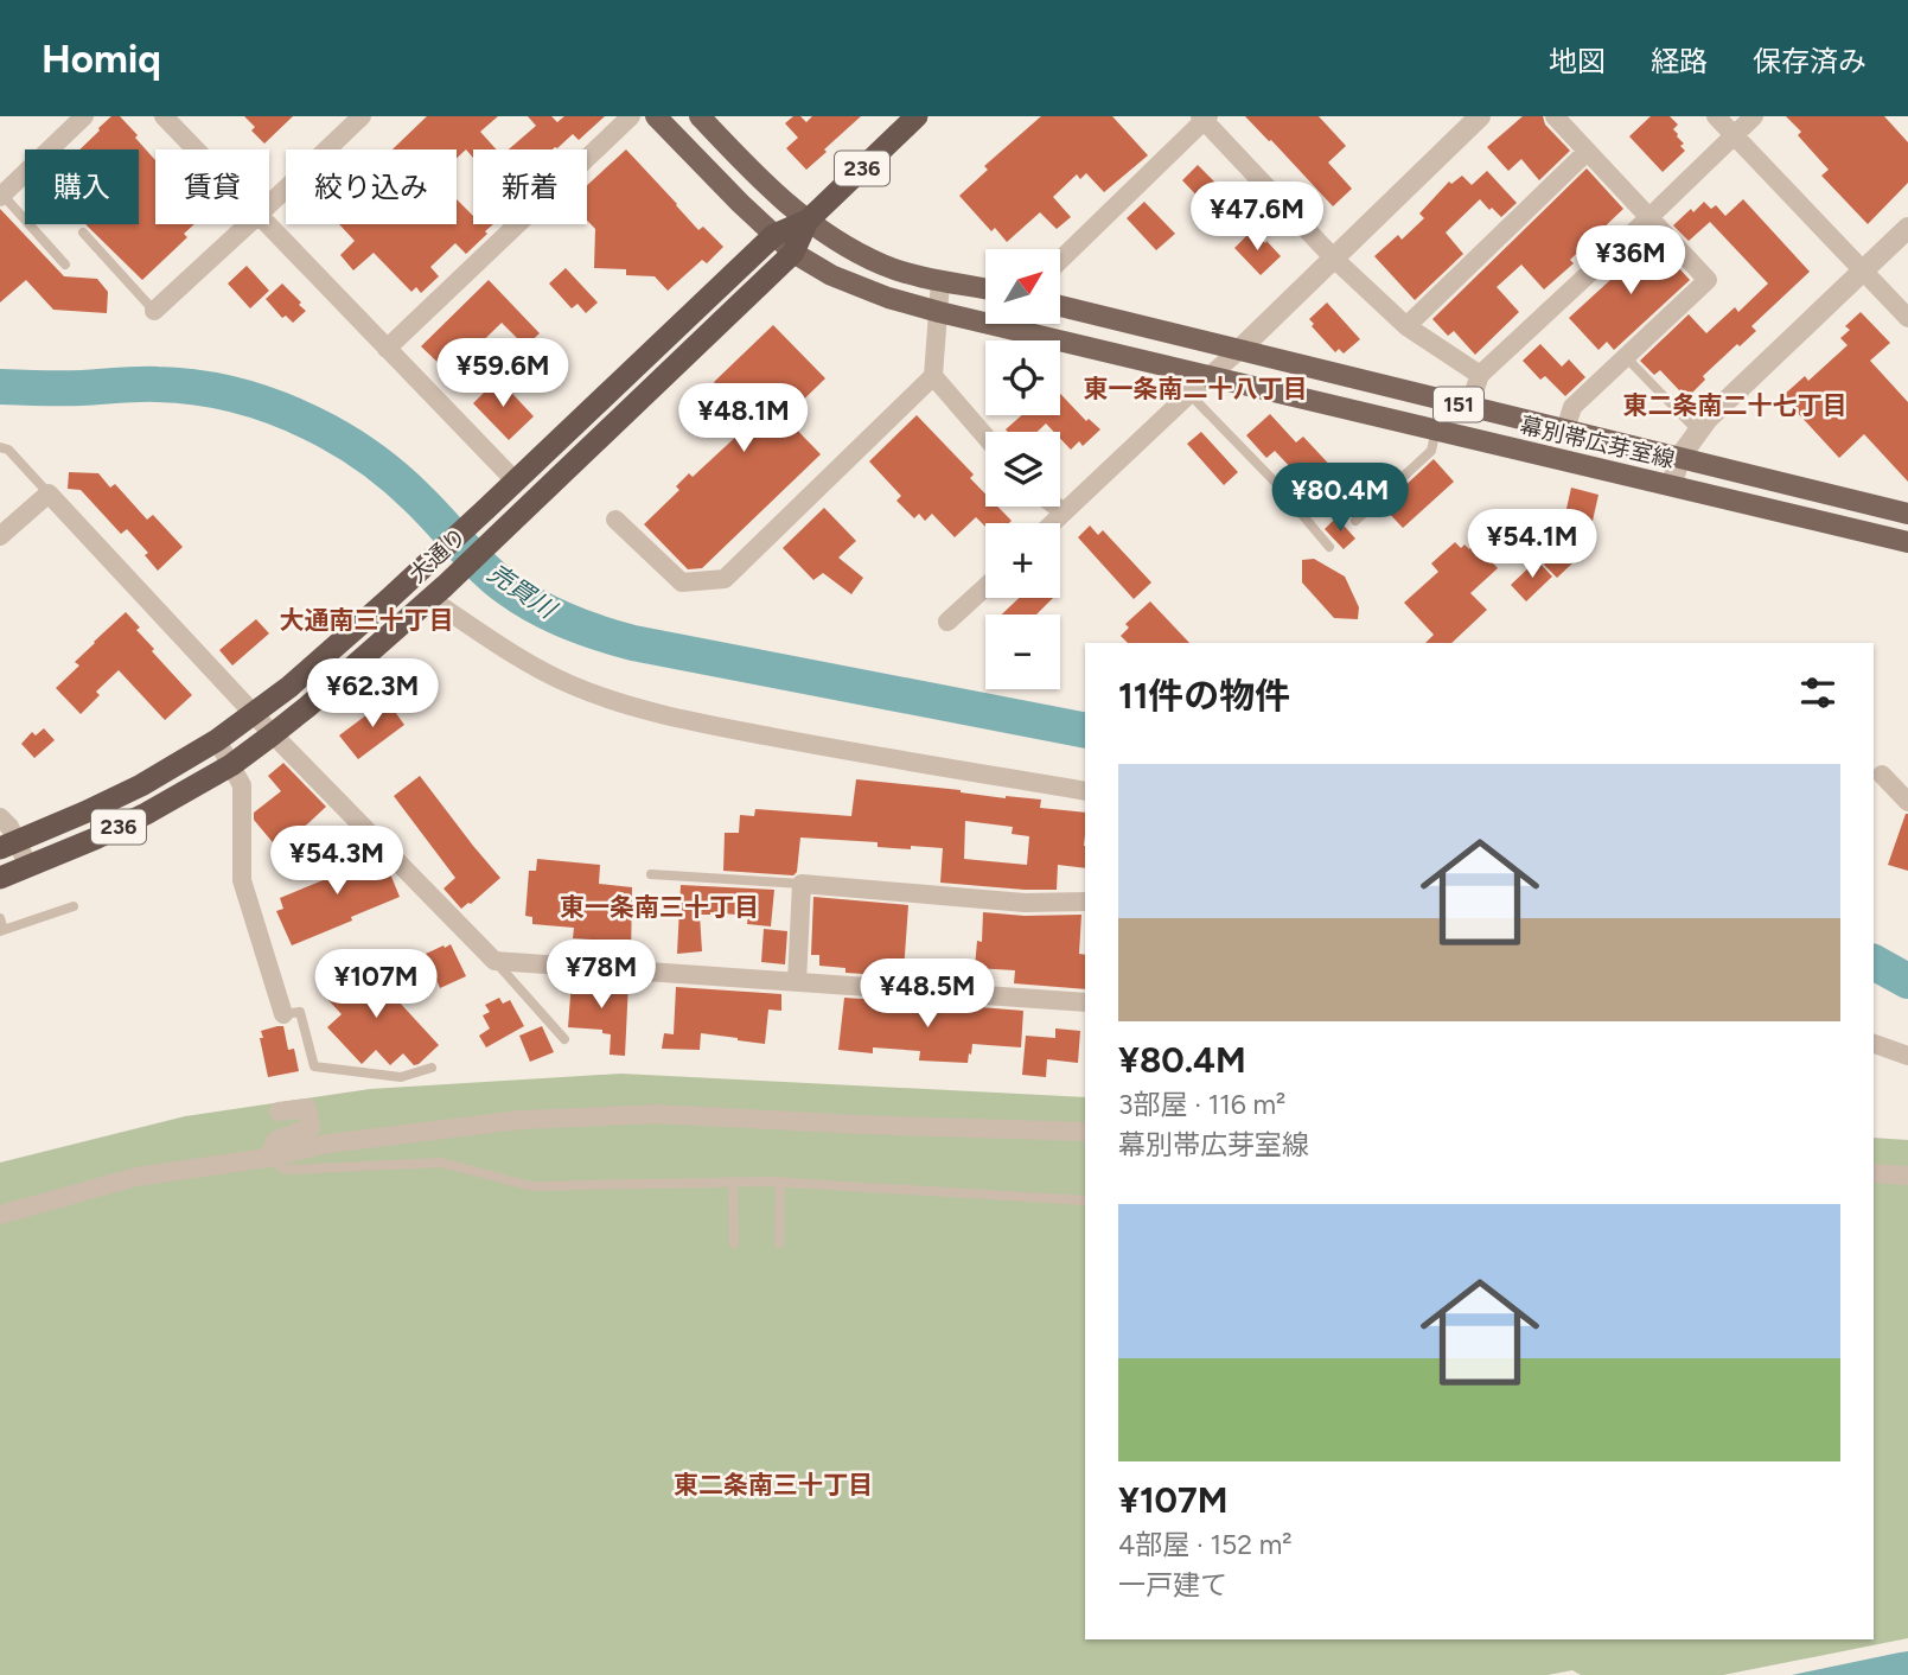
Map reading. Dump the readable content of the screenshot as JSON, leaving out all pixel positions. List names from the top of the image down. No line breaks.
{"streets":{"highway":["236","大通り"],"main road":["151","幕別帯広芽室線"]},"crossings":[["幕別帯広芽室線","大通り"]],"districts":["東一条南二十八丁目","東二条南二十七丁目","大通南三十丁目","東一条南三十丁目","東二条南三十丁目"],"water":["売買川"],"north":"top right","page":{"header":"Homiq","nav":["地図","経路","保存済み"],"chip":["購入","賃貸","絞り込み","新着"],"price":["¥47.6M","¥36M","¥59.6M","¥48.1M","¥80.4M","¥54.1M","¥62.3M","¥54.3M","¥78M","¥107M","¥48.5M"],"map_buttons":["+","−"],"heading":"11件の物件","list":[{"name":"¥80.4M","note":"3部屋 · 116 m² · 幕別帯広芽室線"},{"name":"¥107M","note":"4部屋 · 152 m² · 一戸建て"}]}}
